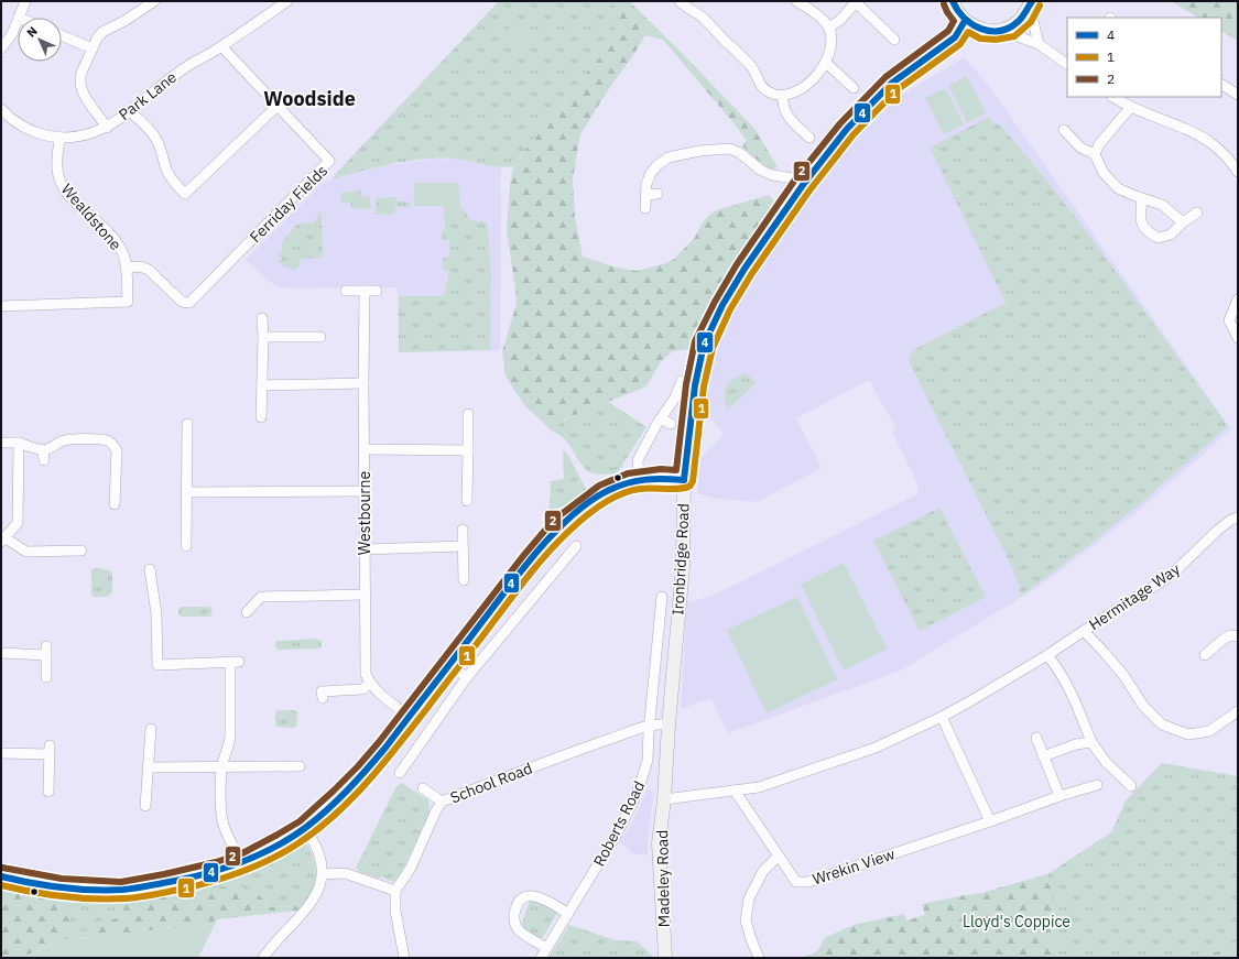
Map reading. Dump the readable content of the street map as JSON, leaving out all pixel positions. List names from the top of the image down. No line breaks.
{"streets":{"main road":["Ironbridge Road","Madeley Road"],"street":["Park Lane","Ferriday Fields","Wealdstone","Westbourne","Hermitage Way","School Road","Roberts Road","Wrekin View"]},"crossings":[["Park Lane","Ferriday Fields"],["Park Lane","Wealdstone"],["Ferriday Fields","Wealdstone"],["Ironbridge Road","School Road"],["Ironbridge Road","Madeley Road"],["School Road","Roberts Road"]],"districts":["Woodside"],"parks":["Lloyd's Coppice"],"lines":["transit line 4","transit line 2","transit line 1"],"legend":["4","1","2"],"north":"top left"}
